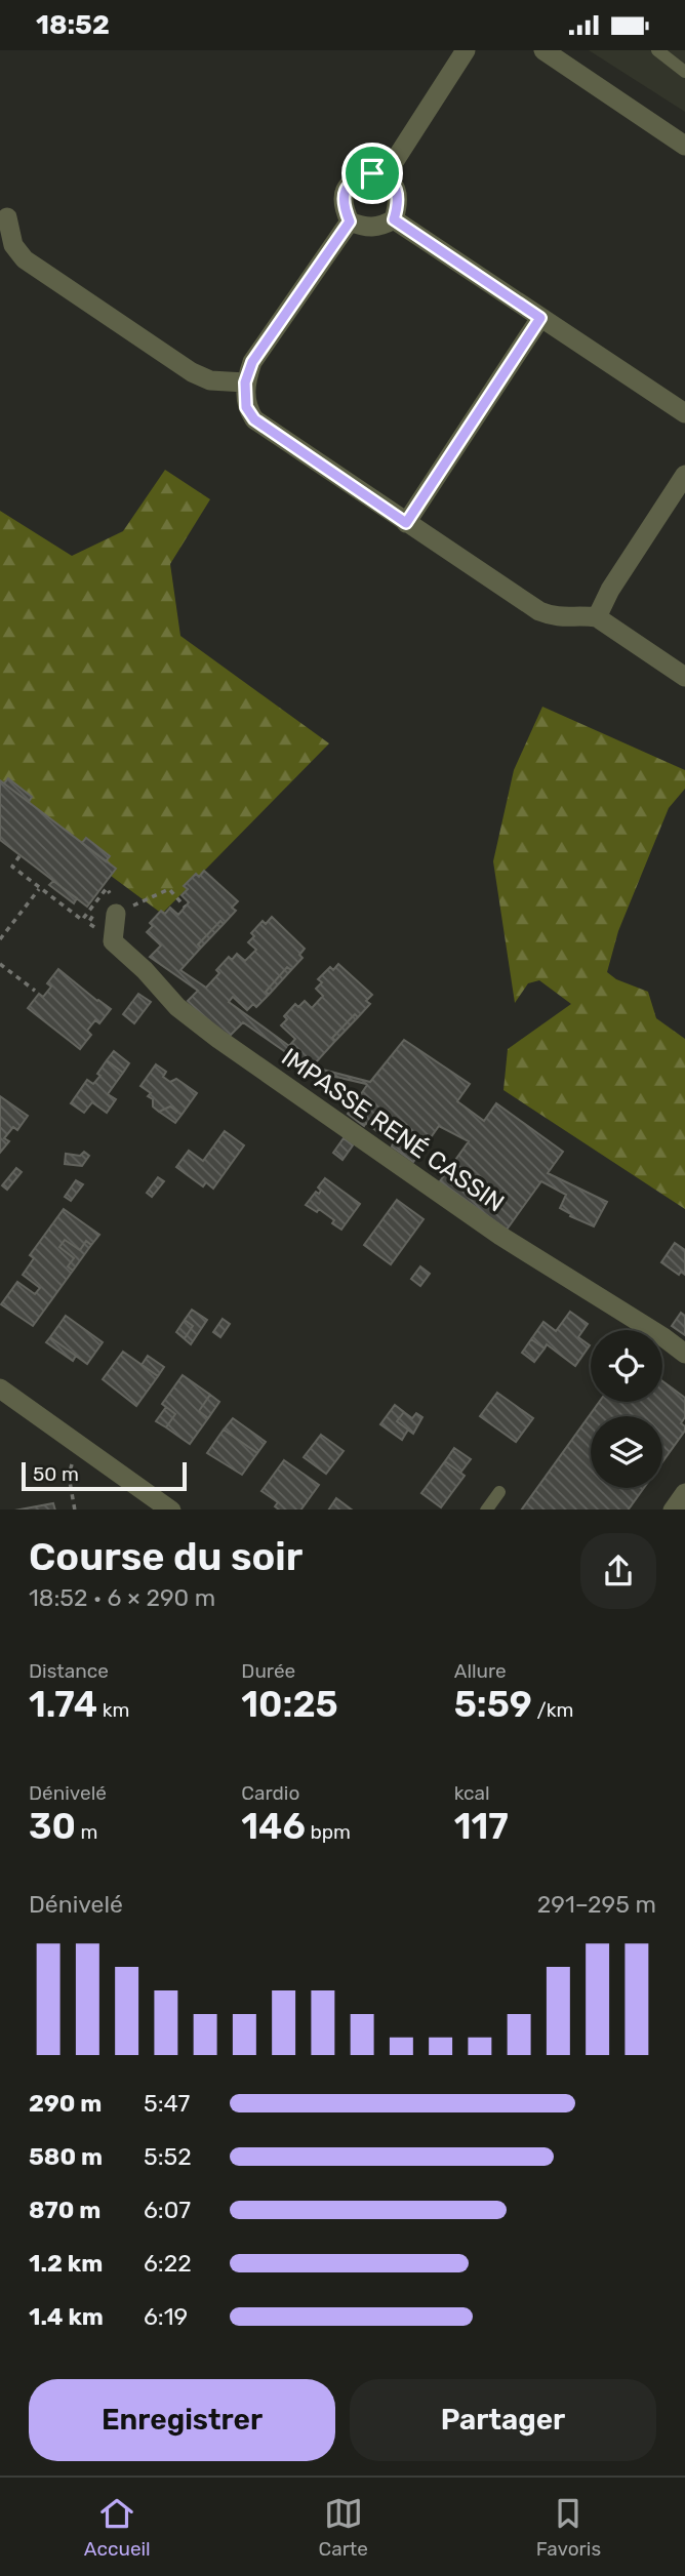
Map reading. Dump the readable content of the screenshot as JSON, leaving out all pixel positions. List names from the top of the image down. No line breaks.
{"streets":{"street":["IMPASSE RENÉ CASSIN"]},"scale_bar":"50 m","page":{"status":"18:52","scale":"50 m","heading":["Course du soir","18:52 · 6 × 290 m"],"stats":[["Distance","1.74 km"],["Durée","10:25"],["Allure","5:59 /km"],["Dénivelé","30 m"],["Cardio","146 bpm"],["kcal","117"]],"chart":["Dénivelé","291–295 m"],"list":[{"name":"290 m","note":"5:47"},{"name":"580 m","note":"5:52"},{"name":"870 m","note":"6:07"},{"name":"1.2 km","note":"6:22"},{"name":"1.4 km","note":"6:19"}],"buttons":["Enregistrer","Partager"],"tabs":["Accueil","Carte","Favoris"]}}
